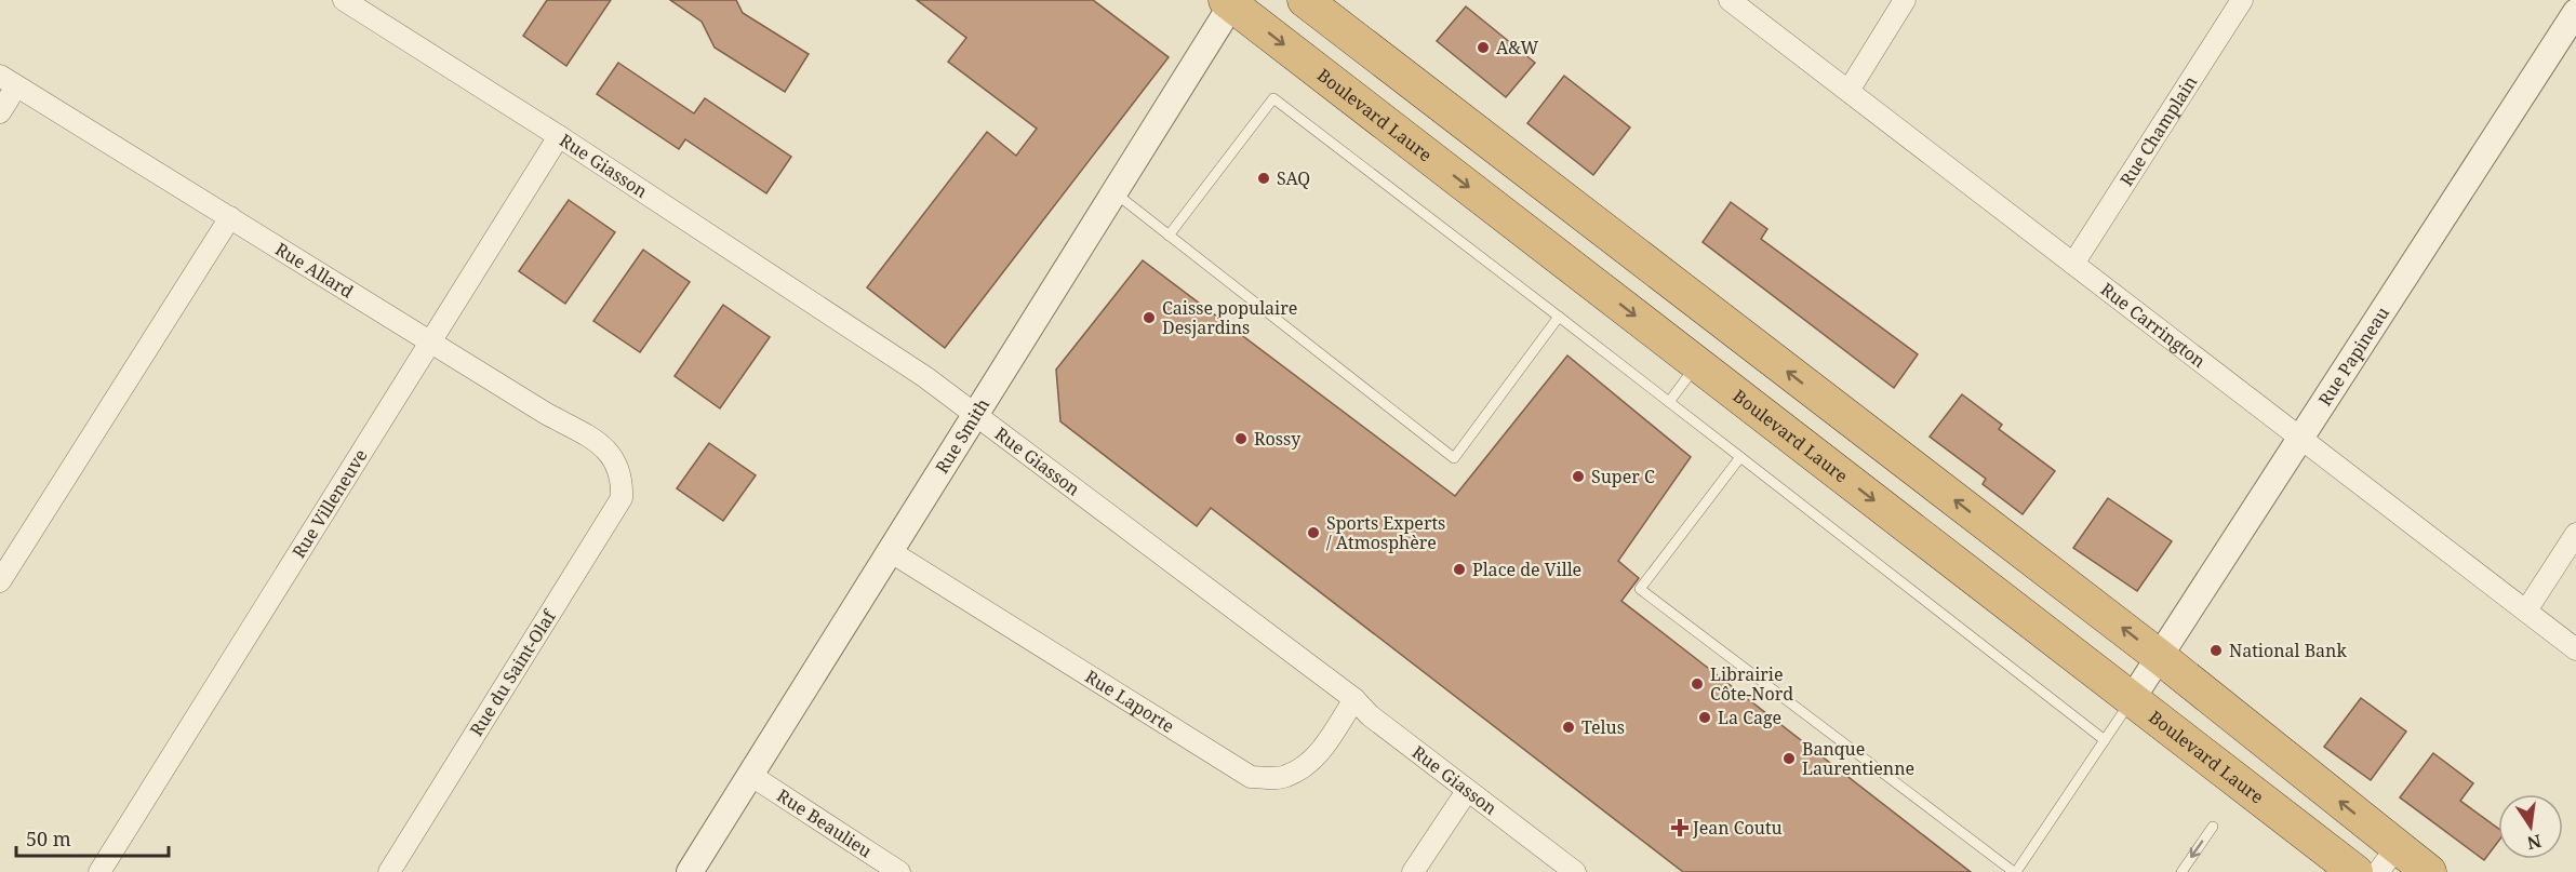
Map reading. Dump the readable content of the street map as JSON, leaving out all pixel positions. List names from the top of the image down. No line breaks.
{"streets":{"highway":["Boulevard Laure"],"street":["Rue Champlain","Rue Giasson","Rue Allard","Rue Carrington","Rue Papineau","Rue Smith","Rue Villeneuve","Rue du Saint-Olaf","Rue Laporte","Rue Beaulieu"]},"crossings":[["Boulevard Laure","Rue Papineau"],["Boulevard Laure","Rue Smith"],["Rue Champlain","Rue Carrington"],["Rue Giasson","Rue Smith"],["Rue Giasson","Rue Villeneuve"],["Rue Giasson","Rue Laporte"],["Rue Allard","Rue Villeneuve"],["Rue Allard","Rue du Saint-Olaf"],["Rue Carrington","Rue Papineau"],["Rue Smith","Rue Laporte"],["Rue Smith","Rue Beaulieu"]],"places":{"other":["A&W","SAQ","Caisse populaire Desjardins","Rossy","Super C","Sports Experts / Atmosphère","Place de Ville","National Bank","Librairie Côte-Nord","La Cage","Telus","Banque Laurentienne"],"health":["Jean Coutu"]},"scale_bar":"50 m","north":"bottom"}
